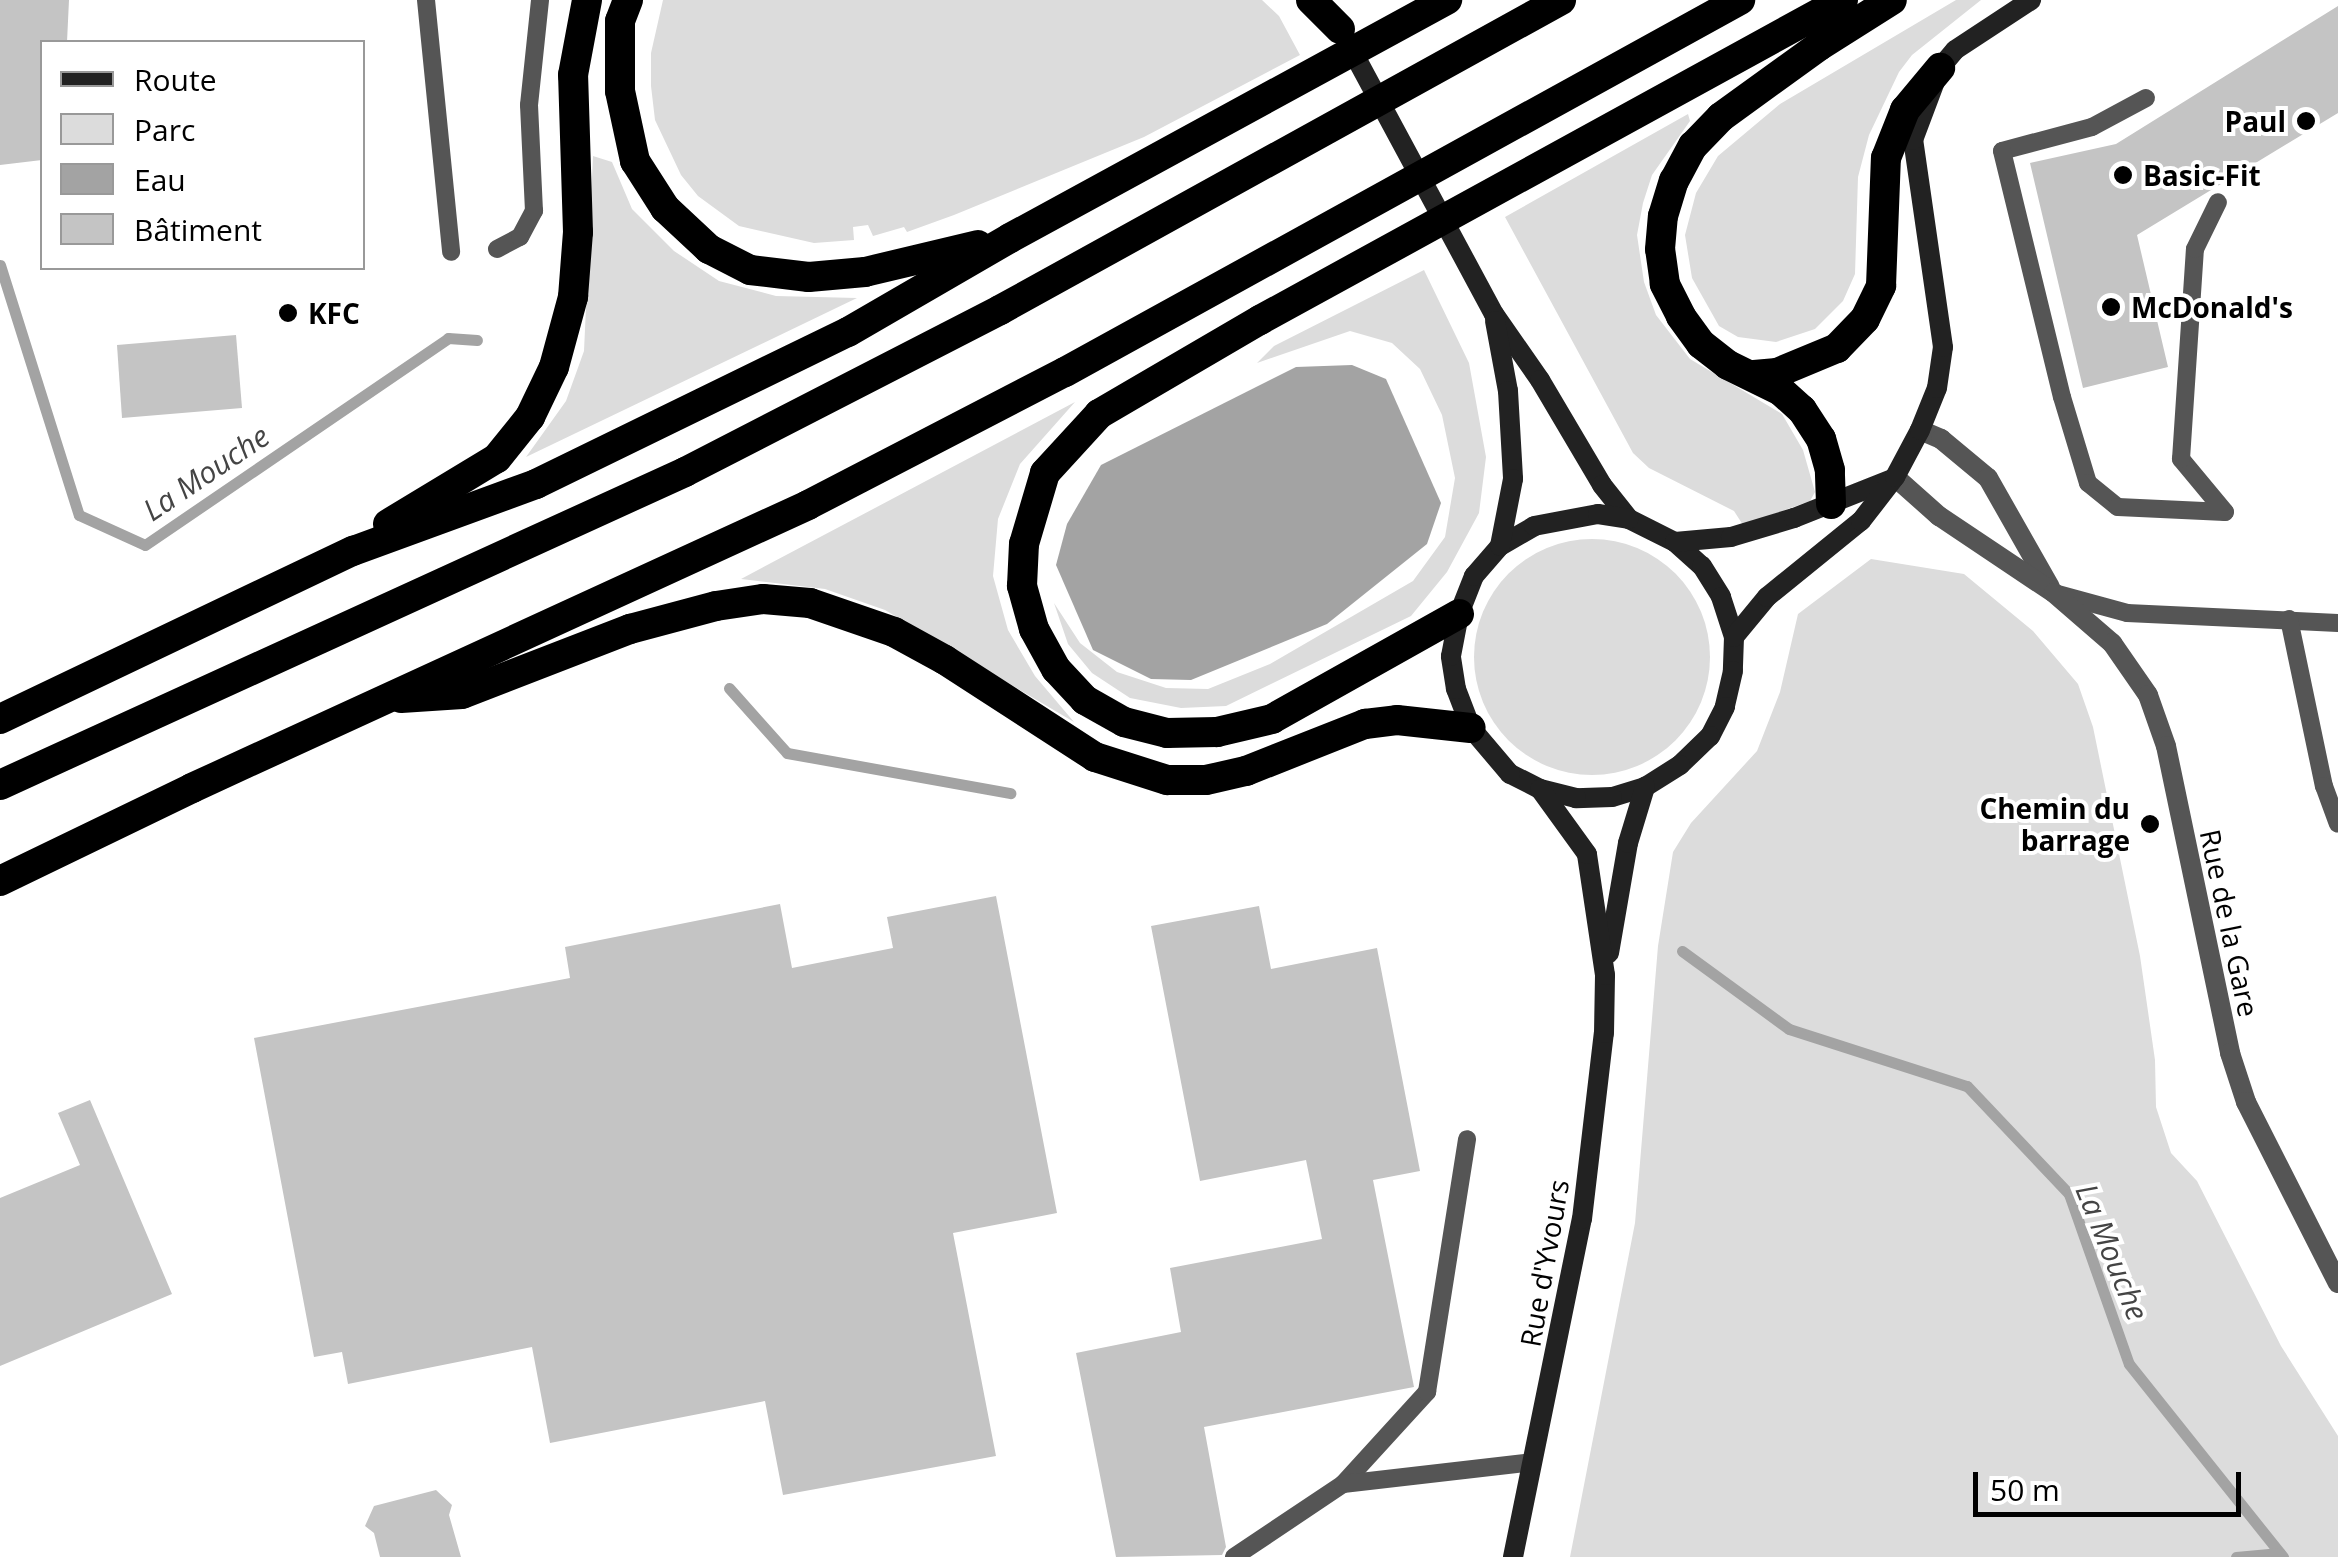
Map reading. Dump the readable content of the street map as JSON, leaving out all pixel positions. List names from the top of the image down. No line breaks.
{"streets":{"main road":["Rue d'Yvours"],"street":["Rue de la Gare"]},"water":["La Mouche"],"places":["Paul","Basic-Fit","McDonald's","KFC","Chemin du barrage"],"legend":["Route","Parc","Eau","Bâtiment"],"scale_bar":"50 m"}
